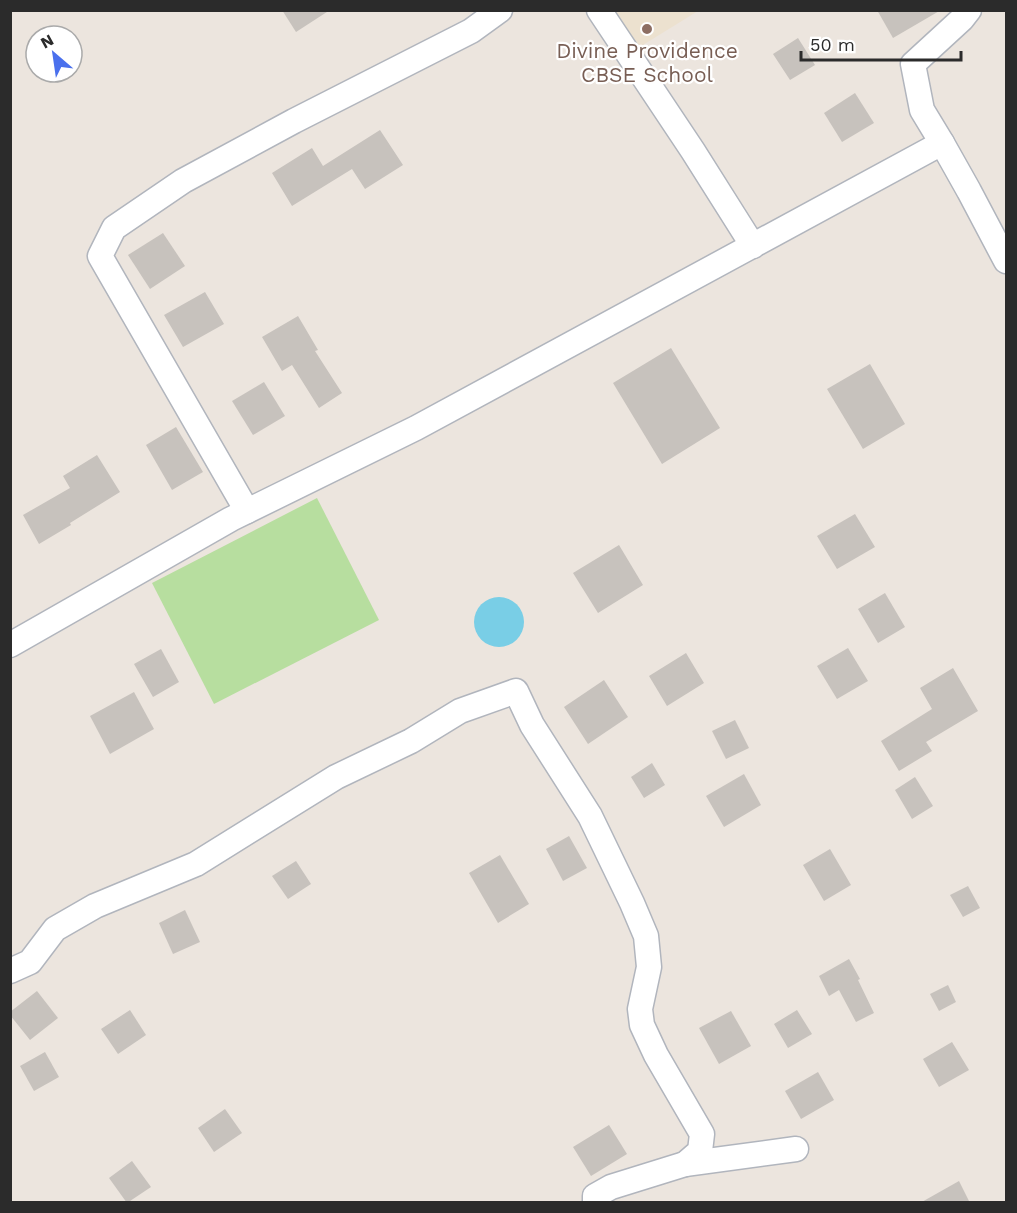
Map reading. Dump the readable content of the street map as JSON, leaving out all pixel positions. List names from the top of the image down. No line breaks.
{"places":["Divine Providence CBSE School"],"scale_bar":"50 m","north":"top left"}
